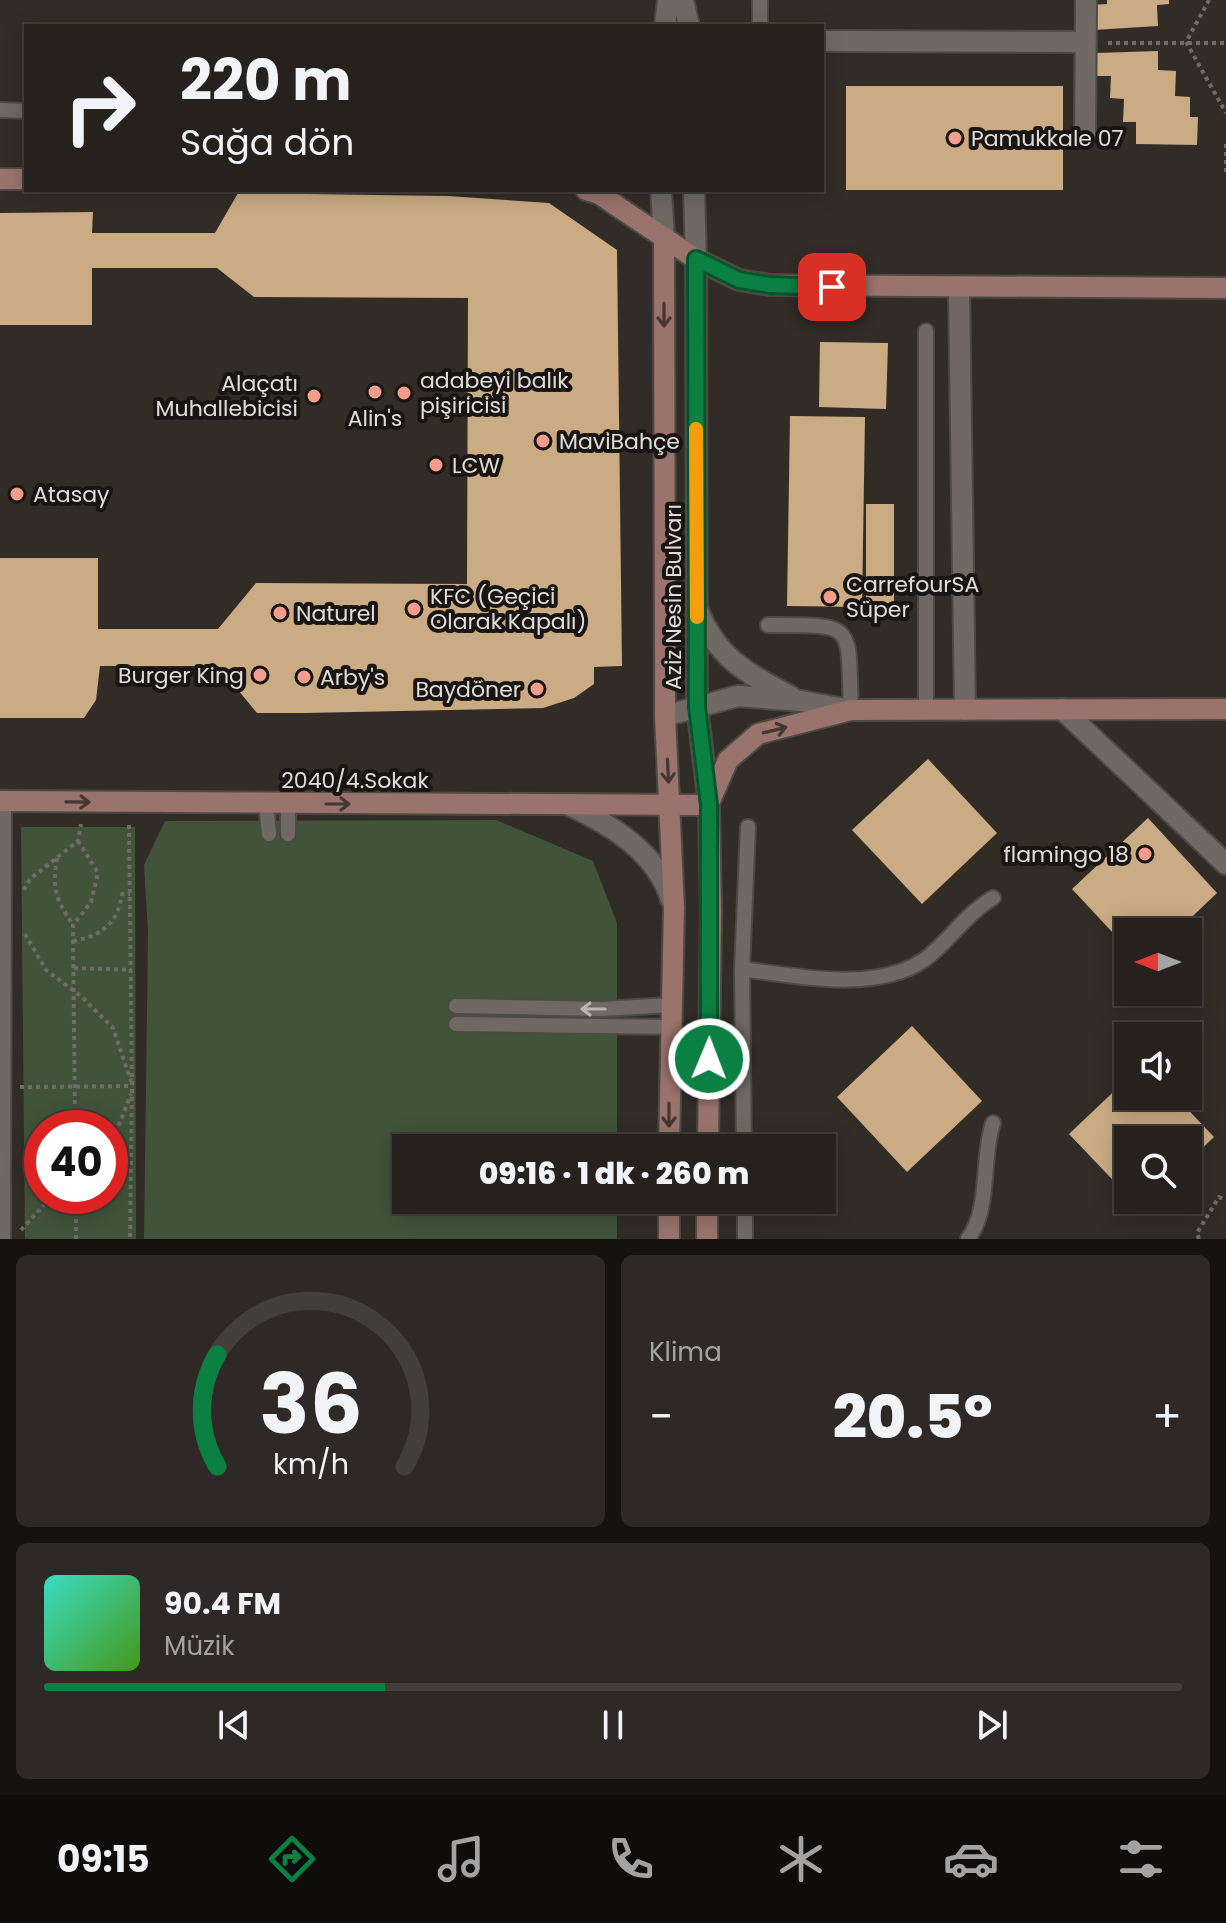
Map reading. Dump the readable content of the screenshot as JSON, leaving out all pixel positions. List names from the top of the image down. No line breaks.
{"streets":{"street":["Aziz Nesin Bulvarı","2040/4.Sokak"]},"crossings":[["Aziz Nesin Bulvarı","2040/4.Sokak"]],"one_way":["2040/4.Sokak"],"places":["Pamukkale 07","Alin's","adabeyi balık pişiricisi","Alaçatı Muhallebicisi","MaviBahçe","LCW","Atasay","CarrefourSA Süper","KFC (Geçici Olarak Kapalı)","Naturel","Burger King","Arby's","Baydöner","flamingo 18"],"north":"left","page":{"turn":["220 m","Sağa dön"],"limit":"40","trip":"09:16 · 1 dk · 260 m","tile":"Klima","heat":["−","20.5°","+"],"song":["90.4 FM","Müzik"],"tabs":"09:15","gauge":["36","km/h"]}}
